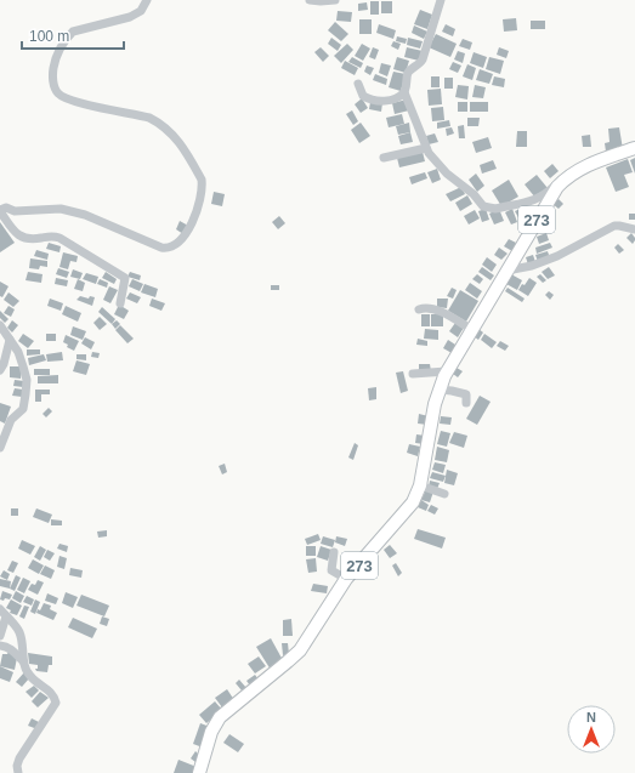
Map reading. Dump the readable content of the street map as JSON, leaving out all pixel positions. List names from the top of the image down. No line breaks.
{"streets":{"main road":["273"]},"scale_bar":"100 m","north":"top"}
